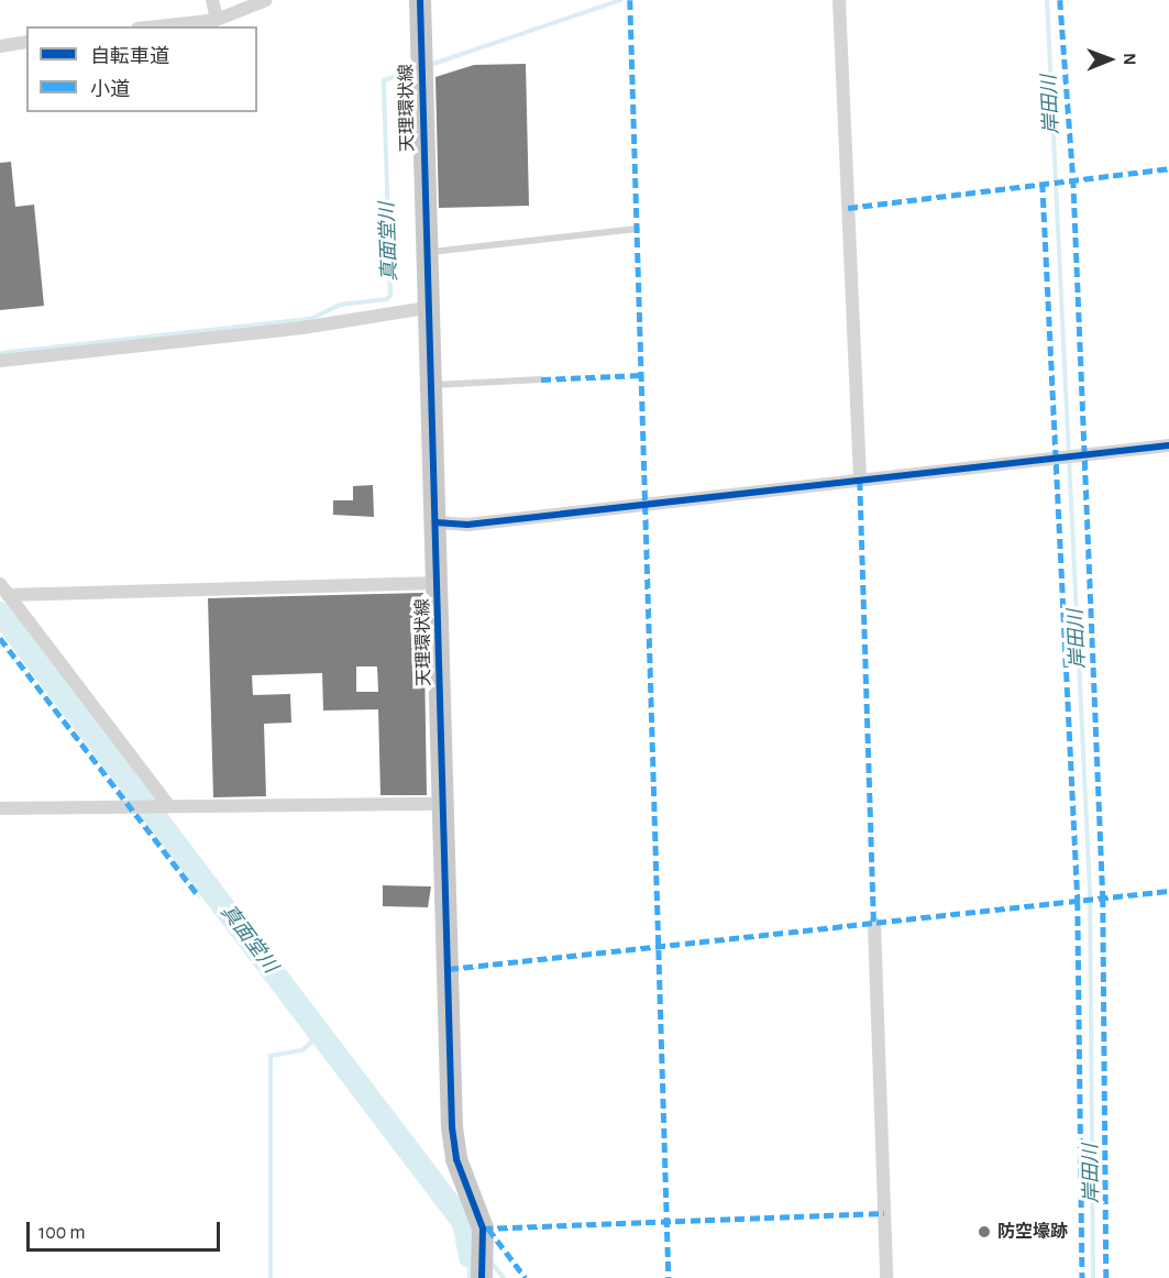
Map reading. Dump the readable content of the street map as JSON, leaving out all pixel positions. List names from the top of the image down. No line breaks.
{"streets":{"main road":["天理環状線"]},"water":["岸田川","真面堂川"],"places":["防空壕跡"],"legend":["自転車道","小道"],"scale_bar":"100 m","north":"right"}
